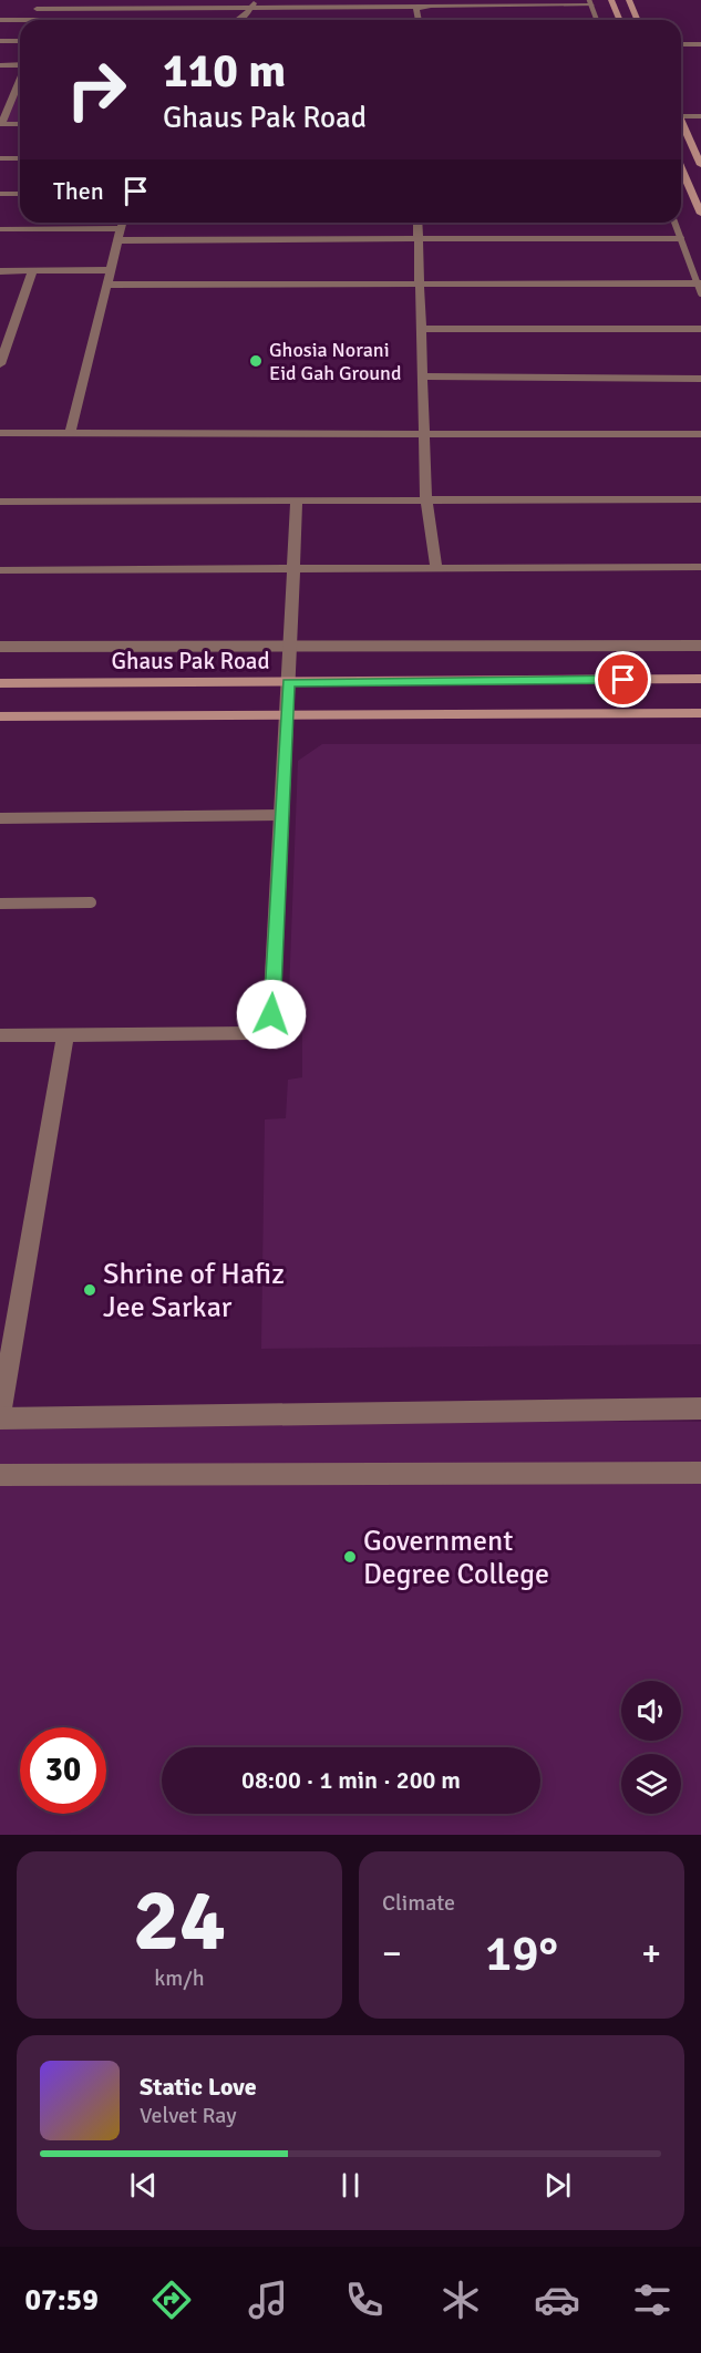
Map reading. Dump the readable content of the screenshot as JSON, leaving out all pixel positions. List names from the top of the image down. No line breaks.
{"streets":{"main road":["Ghaus Pak Road"]},"places":["Ghosia Norani Eid Gah Ground","Shrine of Hafiz Jee Sarkar","Government Degree College"],"page":{"turn":["110 m","Ghaus Pak Road"],"then":"Then","limit":"30","trip":"08:00 · 1 min · 200 m","tile":[["24","km/h"],"Climate"],"heat":["−","19°","+"],"song":["Static Love","Velvet Ray"],"tabs":"07:59"}}
